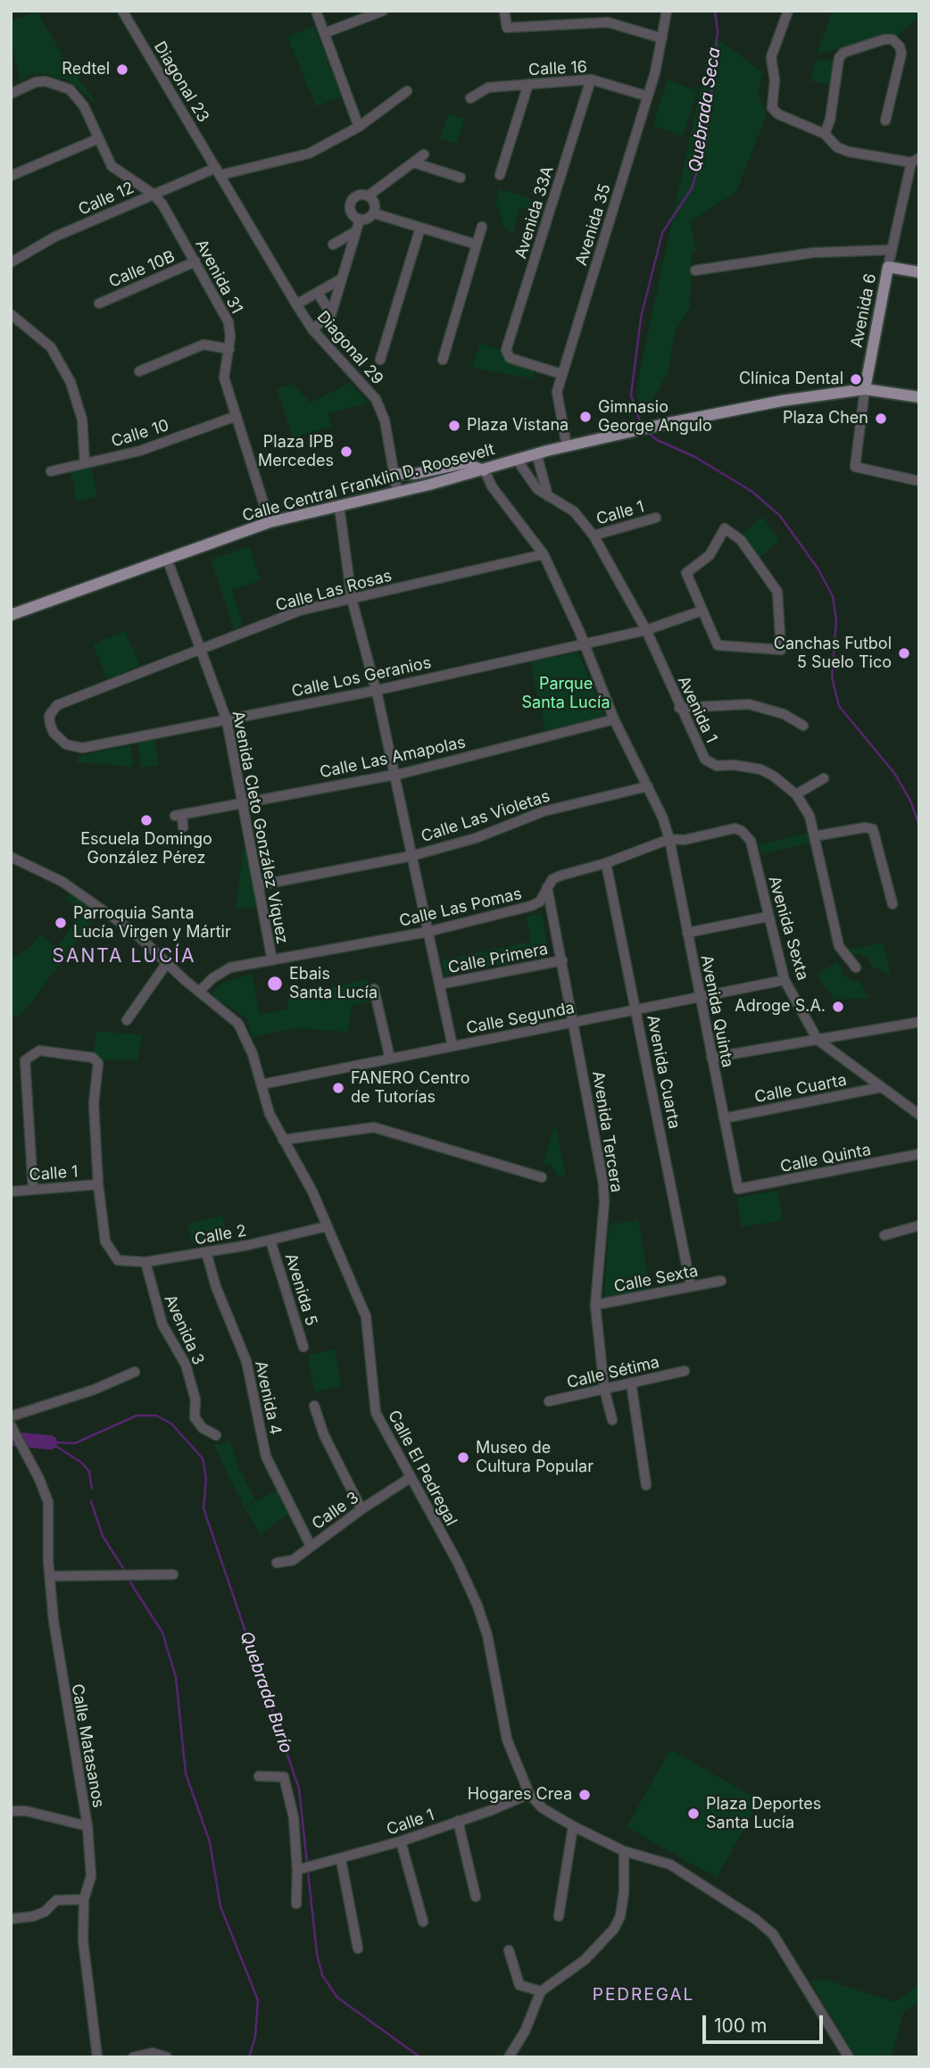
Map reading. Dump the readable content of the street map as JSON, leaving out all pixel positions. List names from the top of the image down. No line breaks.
{"streets":{"main road":["Avenida 6","Calle Central Franklin D. Roosevelt"],"street":["Calle 16","Diagonal 23","Calle 12","Avenida 33A","Avenida 35","Calle 10B","Avenida 31","Diagonal 29","Calle 10","Calle 1","Calle Las Rosas","Calle Los Geranios","Avenida 1","Calle Las Amapolas","Calle Las Violetas","Avenida Cleto González Víquez","Calle Las Pomas","Avenida Sexta","Calle Primera","Avenida Quinta","Calle Segunda","Avenida Cuarta","Calle Cuarta","Avenida Tercera","Calle Quinta","Calle 2","Calle Sexta","Avenida 5","Avenida 3","Calle Sétima","Avenida 4","Calle El Pedregal","Calle 3","Calle Matasanos"]},"crossings":[["Calle 16","Avenida 33A"],["Calle 16","Avenida 35"],["Diagonal 23","Calle 12"],["Diagonal 23","Diagonal 29"],["Calle 12","Avenida 31"],["Calle 12","Diagonal 29"],["Avenida 33A","Avenida 35"],["Avenida 35","Calle Central Franklin D. Roosevelt"],["Calle 10B","Avenida 31"],["Avenida 31","Calle 10"],["Avenida 31","Calle Central Franklin D. Roosevelt"],["Avenida 6","Calle Central Franklin D. Roosevelt"],["Diagonal 29","Calle Central Franklin D. Roosevelt"],["Calle Central Franklin D. Roosevelt","Avenida 1"],["Calle Central Franklin D. Roosevelt","Avenida Cleto González Víquez"],["Calle Central Franklin D. Roosevelt","Avenida Quinta"],["Calle 1","Avenida 1"],["Calle 1","Calle 2"],["Calle 1","Calle El Pedregal"],["Calle Las Rosas","Calle Los Geranios"],["Calle Las Rosas","Avenida Cleto González Víquez"],["Calle Las Rosas","Avenida Quinta"],["Calle Los Geranios","Avenida 1"],["Calle Los Geranios","Avenida Cleto González Víquez"],["Calle Los Geranios","Avenida Quinta"],["Calle Las Amapolas","Avenida Cleto González Víquez"],["Calle Las Amapolas","Avenida Quinta"],["Calle Las Violetas","Avenida Cleto González Víquez"],["Calle Las Violetas","Avenida Quinta"],["Avenida Cleto González Víquez","Calle Las Pomas"],["Calle Las Pomas","Avenida Sexta"],["Calle Las Pomas","Avenida Quinta"],["Calle Las Pomas","Avenida Cuarta"],["Calle Las Pomas","Avenida Tercera"],["Calle Las Pomas","Calle El Pedregal"],["Avenida Sexta","Calle Segunda"],["Avenida Sexta","Calle Cuarta"],["Calle Primera","Avenida Tercera"],["Avenida Quinta","Calle Segunda"],["Avenida Quinta","Calle Cuarta"],["Avenida Quinta","Calle Quinta"],["Calle Segunda","Avenida Cuarta"],["Calle Segunda","Avenida Tercera"],["Calle Segunda","Calle El Pedregal"],["Avenida Cuarta","Calle Sexta"],["Avenida Tercera","Calle Sexta"],["Avenida Tercera","Calle Sétima"],["Calle 2","Avenida 5"],["Calle 2","Avenida 3"],["Calle 2","Avenida 4"],["Calle 2","Calle El Pedregal"],["Avenida 4","Calle 3"],["Calle El Pedregal","Calle 3"]],"districts":["SANTA LUCÍA","PEDREGAL"],"water":["Quebrada Seca","Quebrada Burío"],"parks":["Parque Santa Lucía"],"places":["Redtel","Clínica Dental","Gimnasio George Angulo","Plaza Chen","Plaza Vistana","Plaza IPB Mercedes","Canchas Futbol 5 Suelo Tico","Escuela Domingo González Pérez","Parroquia Santa Lucía Virgen y Mártir","Ebais Santa Lucía","Adroge S.A.","FANERO Centro de Tutorías","Museo de Cultura Popular","Hogares Crea","Plaza Deportes Santa Lucía"],"scale_bar":"100 m"}
